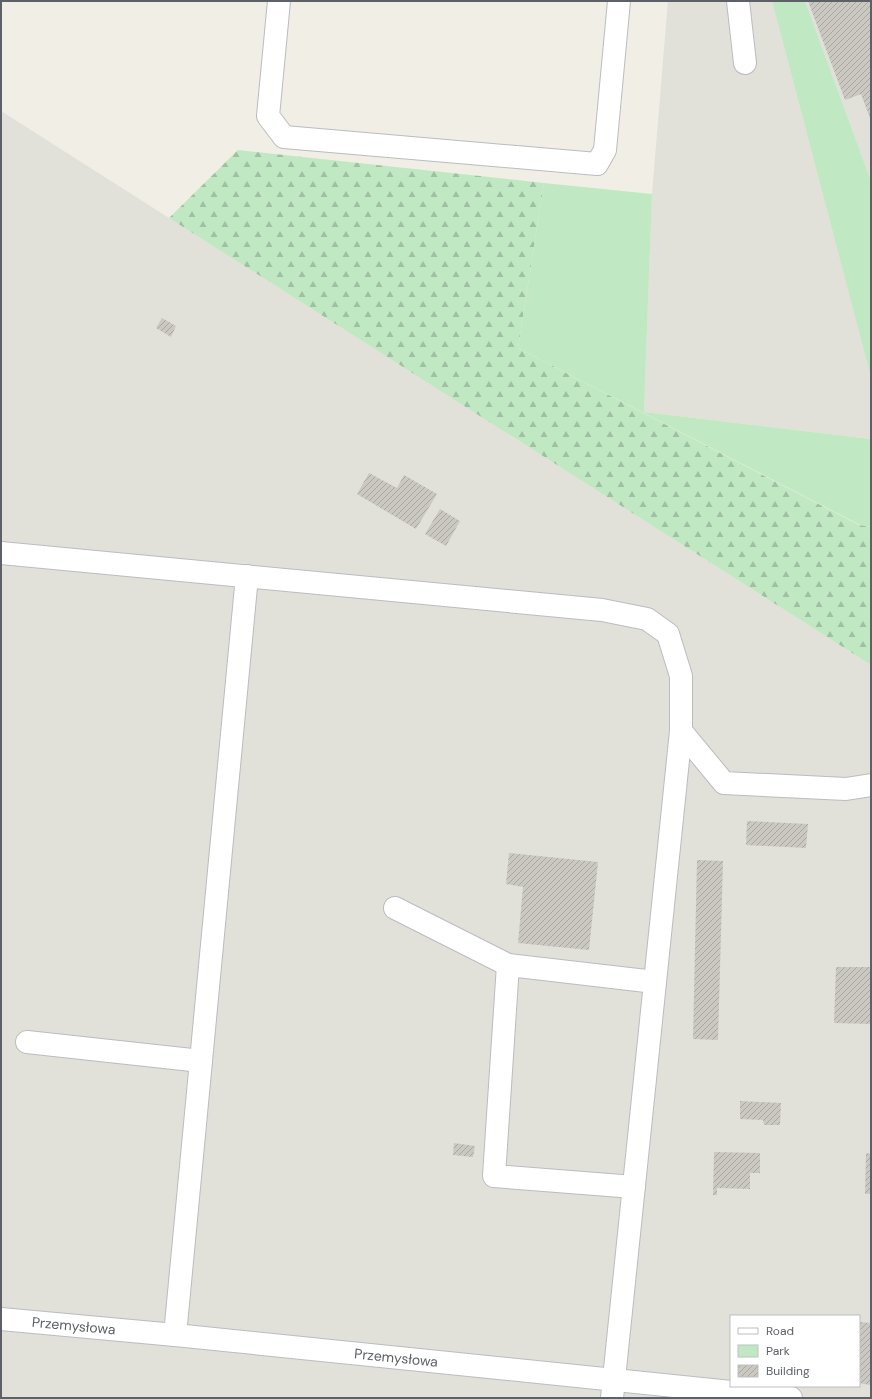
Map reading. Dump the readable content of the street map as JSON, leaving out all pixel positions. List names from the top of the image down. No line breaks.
{"streets":{"street":["Przemysłowa"]},"legend":["Road","Park","Building"]}
